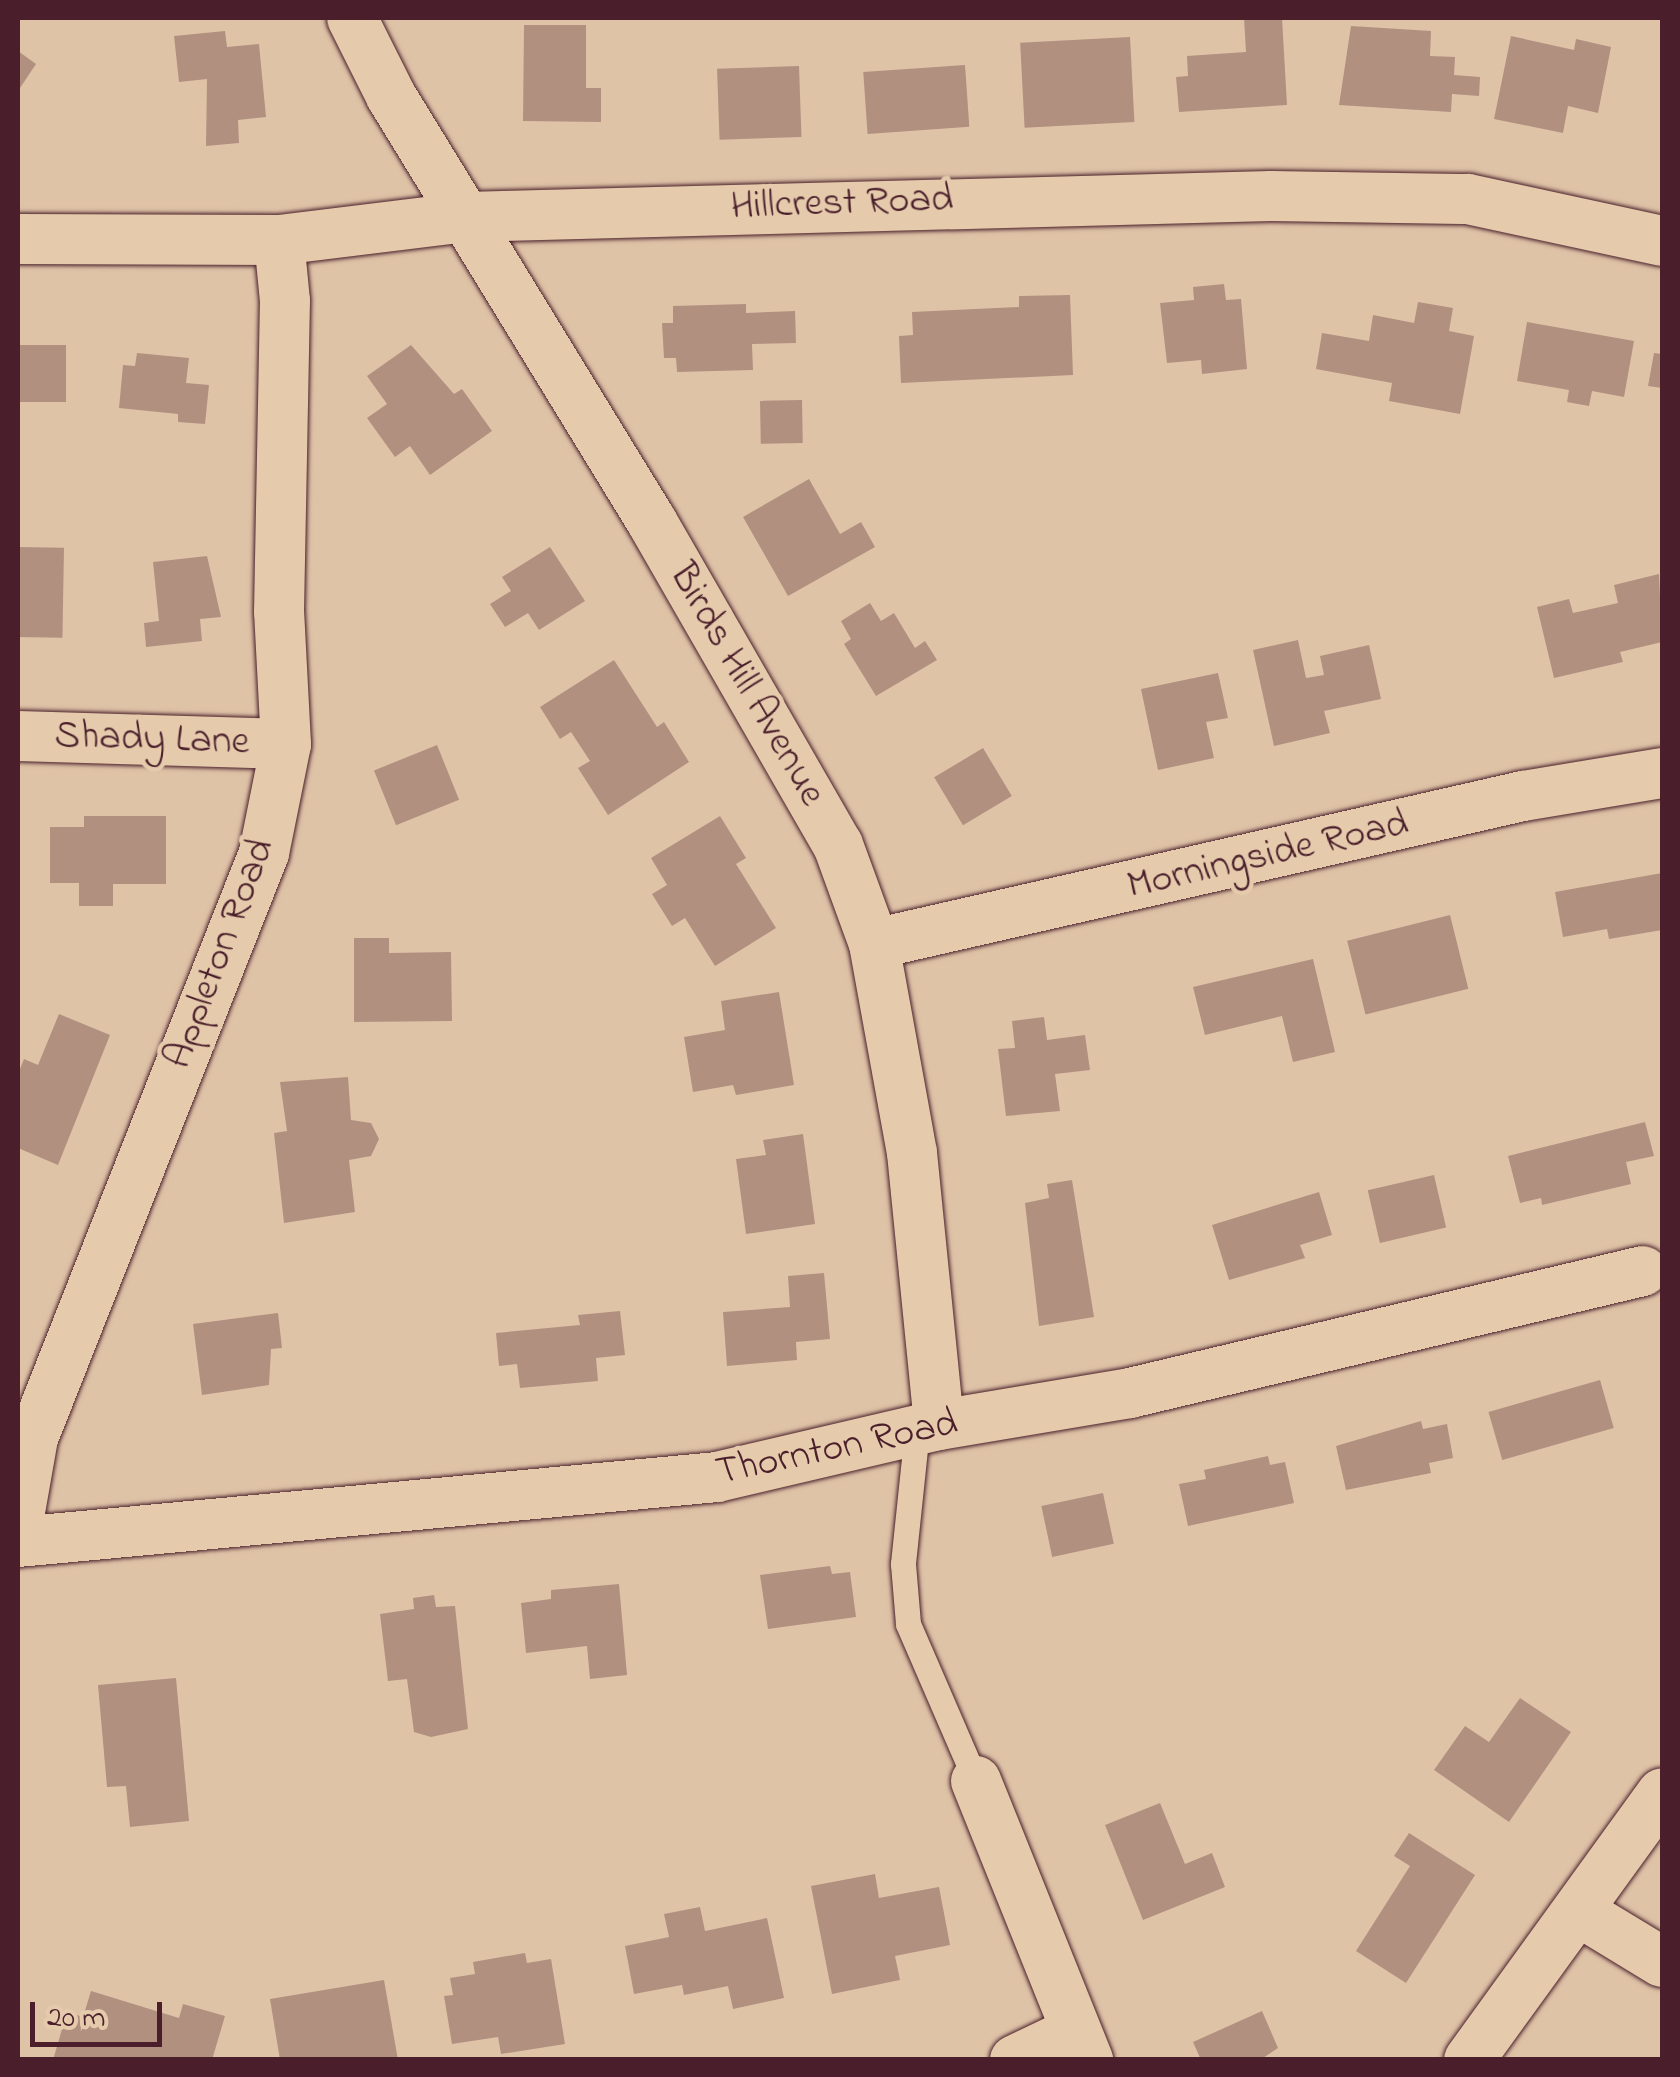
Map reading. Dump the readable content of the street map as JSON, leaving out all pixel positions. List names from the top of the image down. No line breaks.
{"streets":{"street":["Hillcrest Road","Birds Hill Avenue","Shady Lane","Morningside Road","Appleton Road","Thornton Road"]},"crossings":[["Hillcrest Road","Birds Hill Avenue"],["Hillcrest Road","Appleton Road"],["Birds Hill Avenue","Morningside Road"],["Birds Hill Avenue","Thornton Road"],["Shady Lane","Appleton Road"]],"scale_bar":"20 m"}
